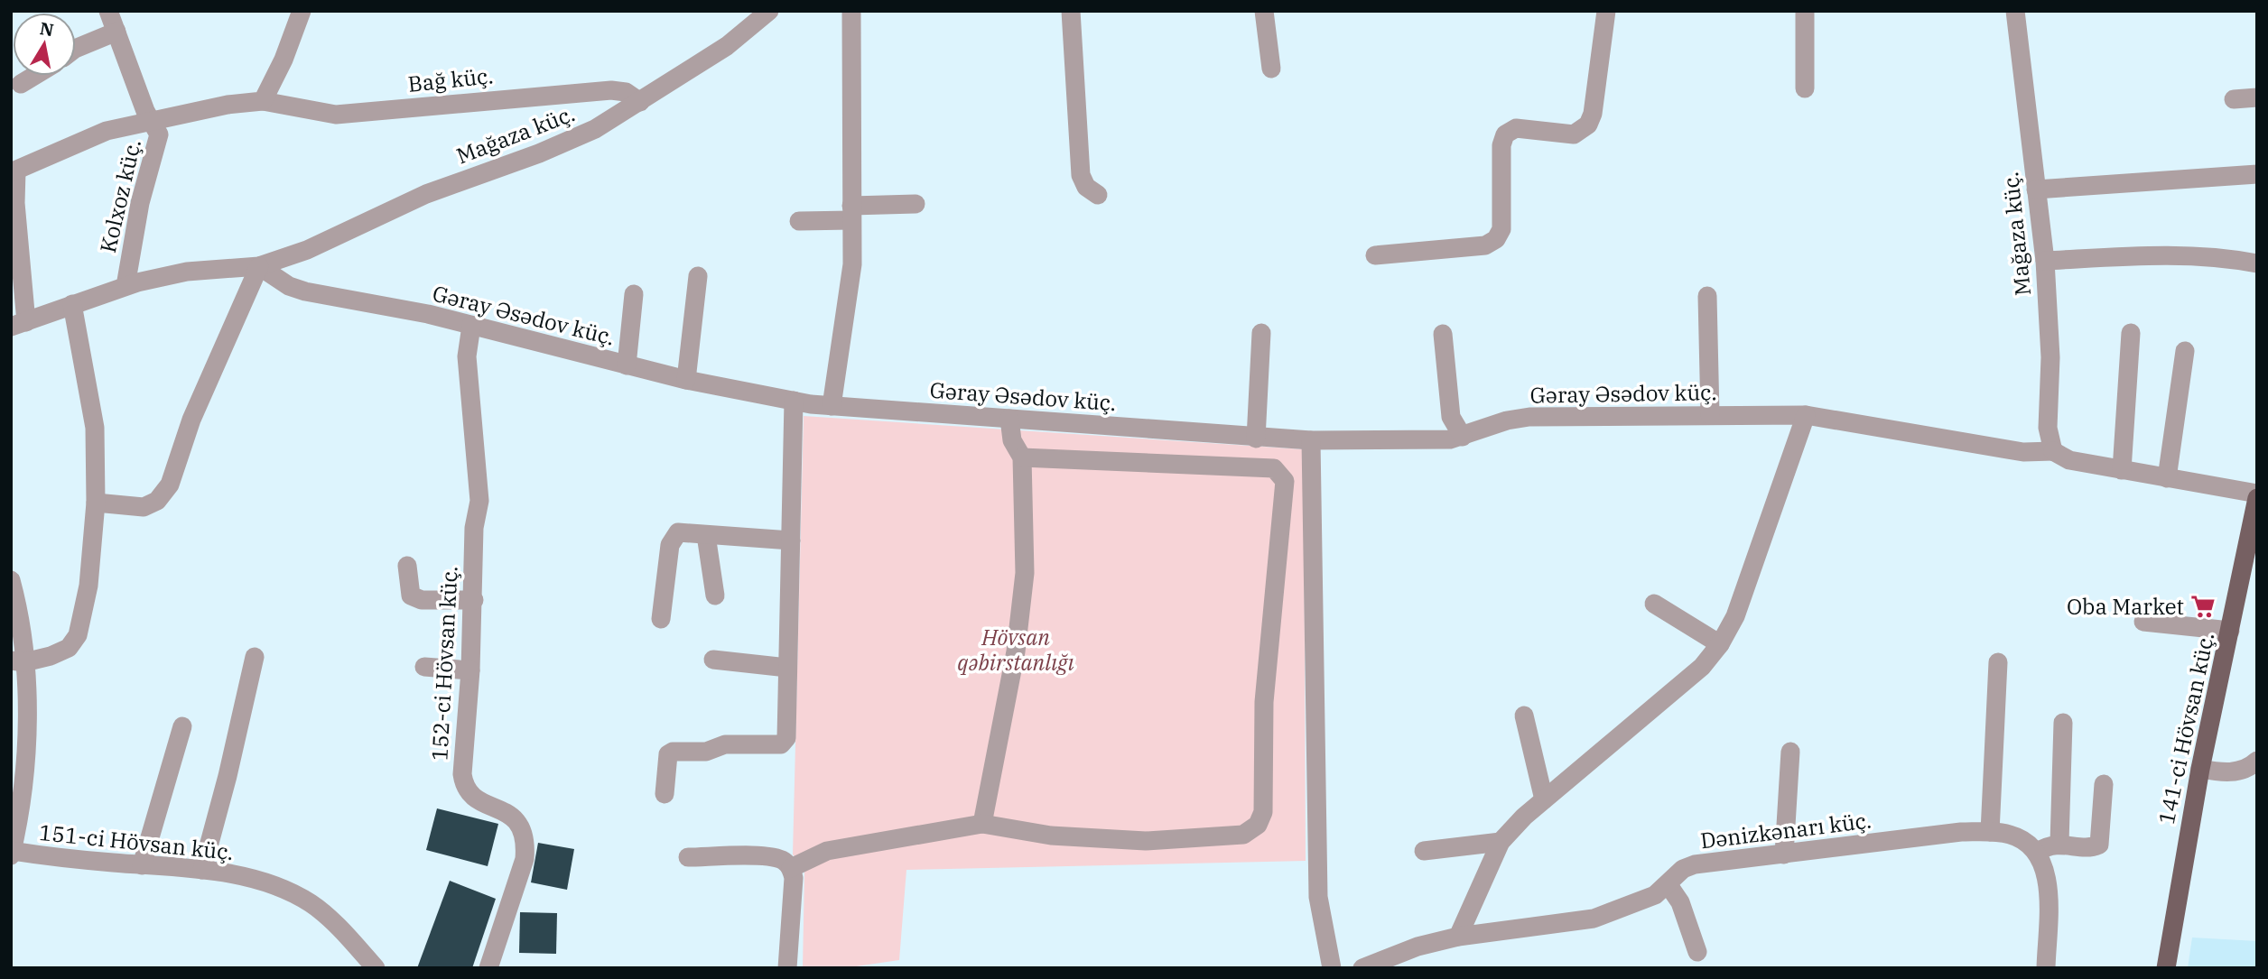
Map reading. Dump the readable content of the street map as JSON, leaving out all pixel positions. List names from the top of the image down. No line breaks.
{"streets":{"main road":["141-ci Hövsan küç."],"street":["Bağ küç.","Mağaza küç.","Kolxoz küç.","Gəray Əsədov küç.","152-ci Hövsan küç.","Dənizkənarı küç.","151-ci Hövsan küç."]},"crossings":[["Bağ küç.","Mağaza küç."],["Bağ küç.","Kolxoz küç."],["Mağaza küç.","Gəray Əsədov küç."],["Gəray Əsədov küç.","152-ci Hövsan küç."]],"parks":["Hövsan qəbirstanlığı"],"places":{"supermarket":["Oba Market"]},"north":"top"}
